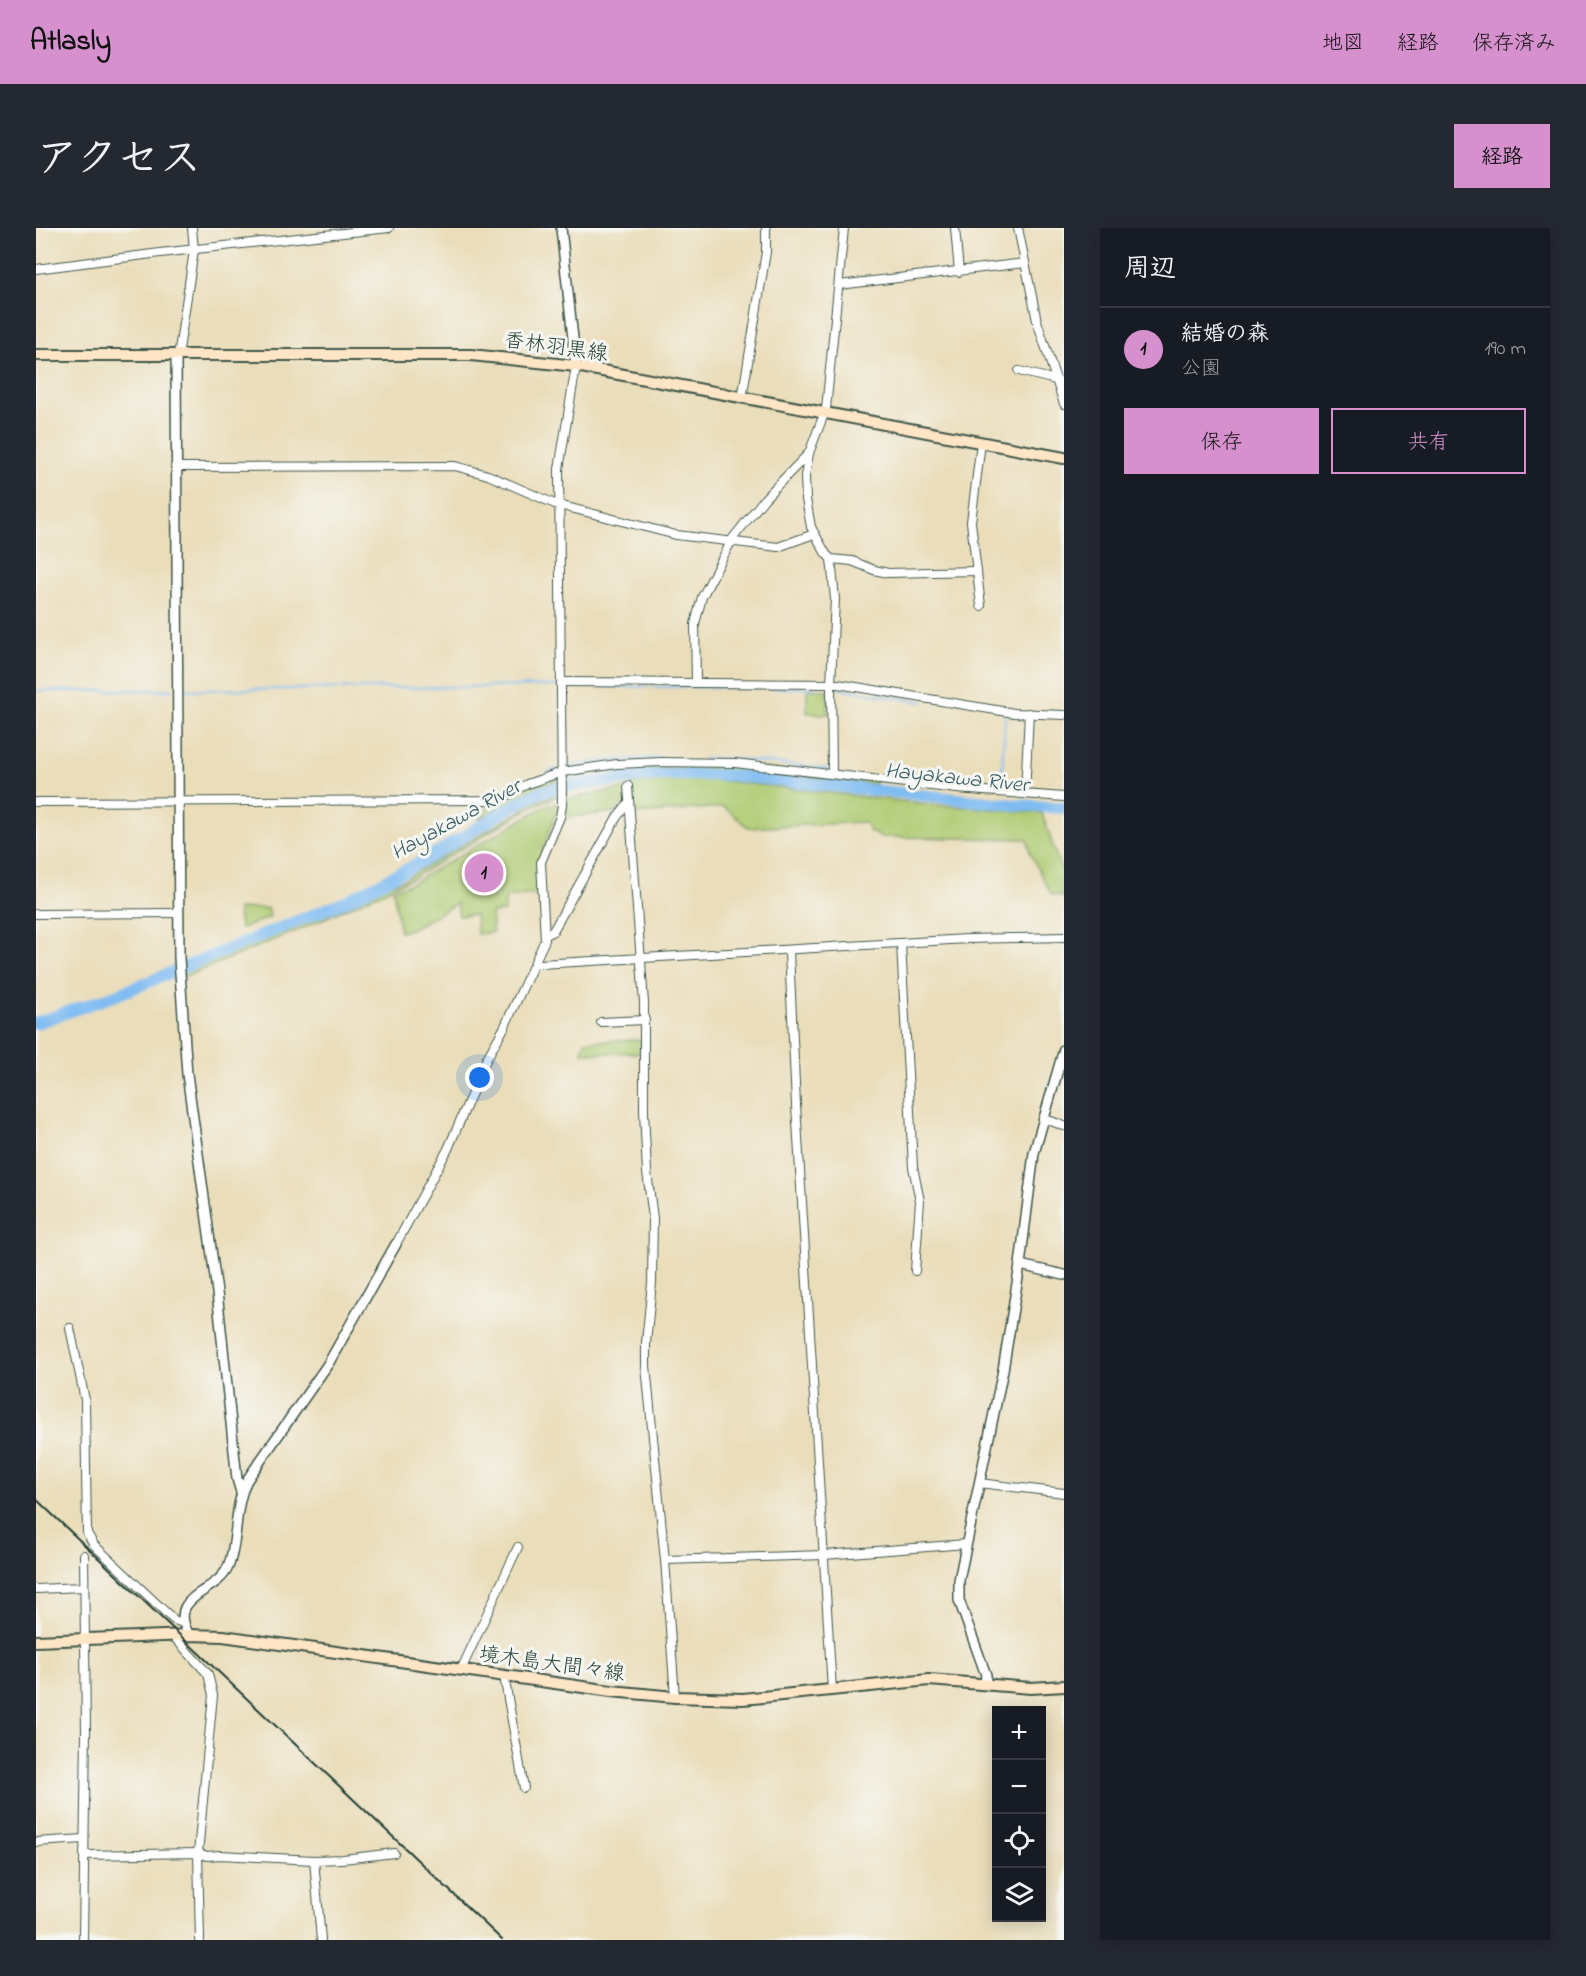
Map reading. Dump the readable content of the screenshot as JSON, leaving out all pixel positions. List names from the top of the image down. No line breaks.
{"streets":{"main road":["香林羽黒線","境木島大間々線"]},"water":["Hayakawa River"],"page":{"header":"Atlasly","nav":["地図","経路","保存済み"],"title":"アクセス","buttons":["経路",["保存","共有"]],"heading":"周辺","list":[{"mark":"1","name":"結婚の森","note":"公園","value":"190 m"}],"pins":"1","map_buttons":["+","−"]}}
